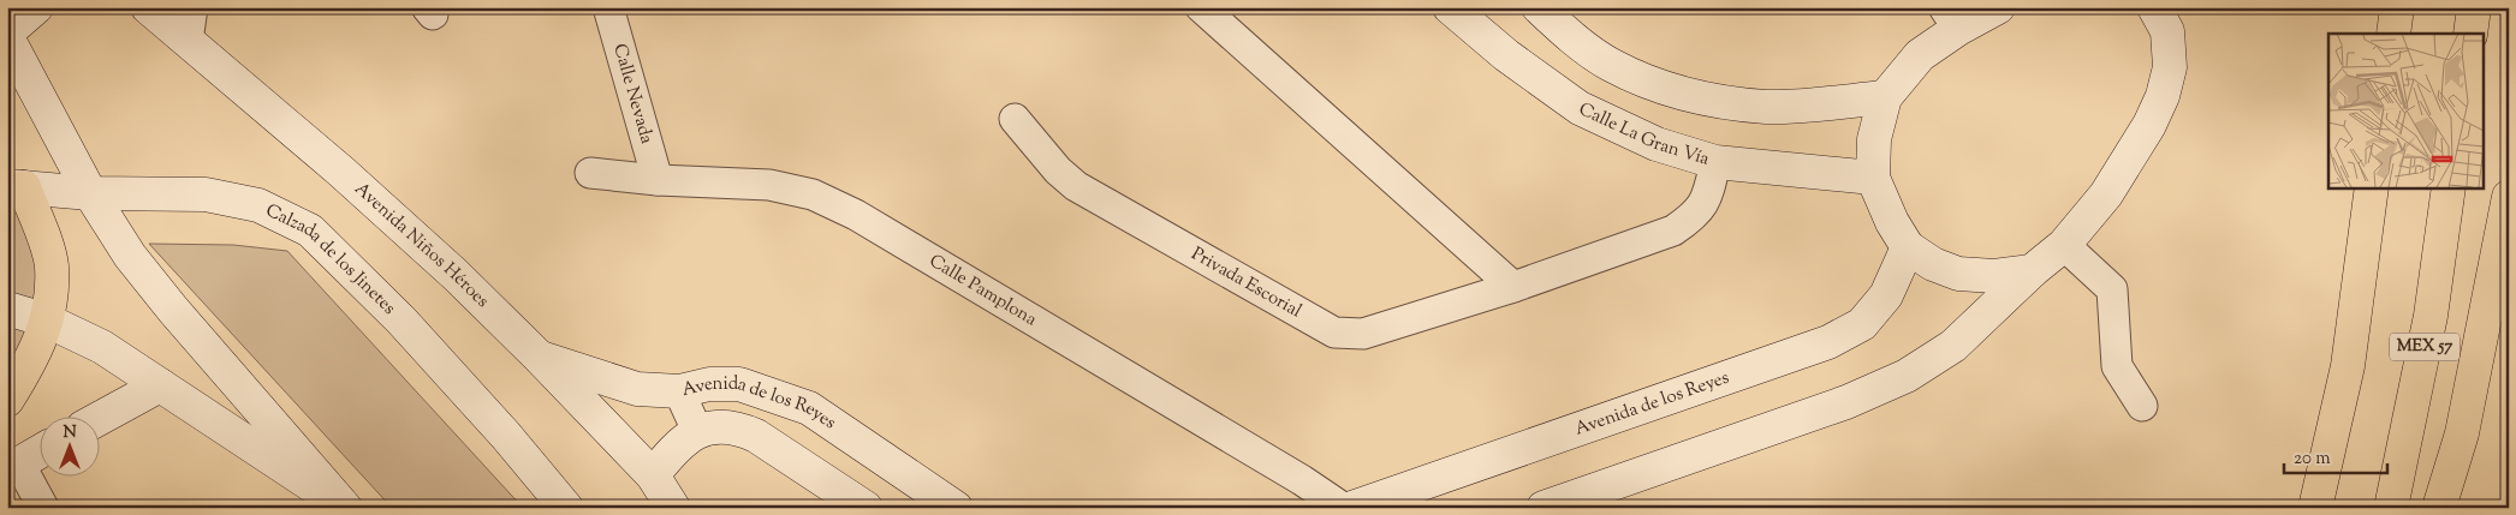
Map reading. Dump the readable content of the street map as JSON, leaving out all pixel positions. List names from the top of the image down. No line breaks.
{"streets":{"main road":["MEX 57"],"street":["Calle Nevada","Calle La Gran Vía","Avenida Niños Héroes","Calzada de los Jinetes","Privada Escorial","Calle Pamplona","Avenida de los Reyes"]},"crossings":[["Calle Nevada","Calle Pamplona"],["Calle La Gran Vía","Privada Escorial"],["Avenida Niños Héroes","Avenida de los Reyes"]],"scale_bar":"20 m","north":"top"}
